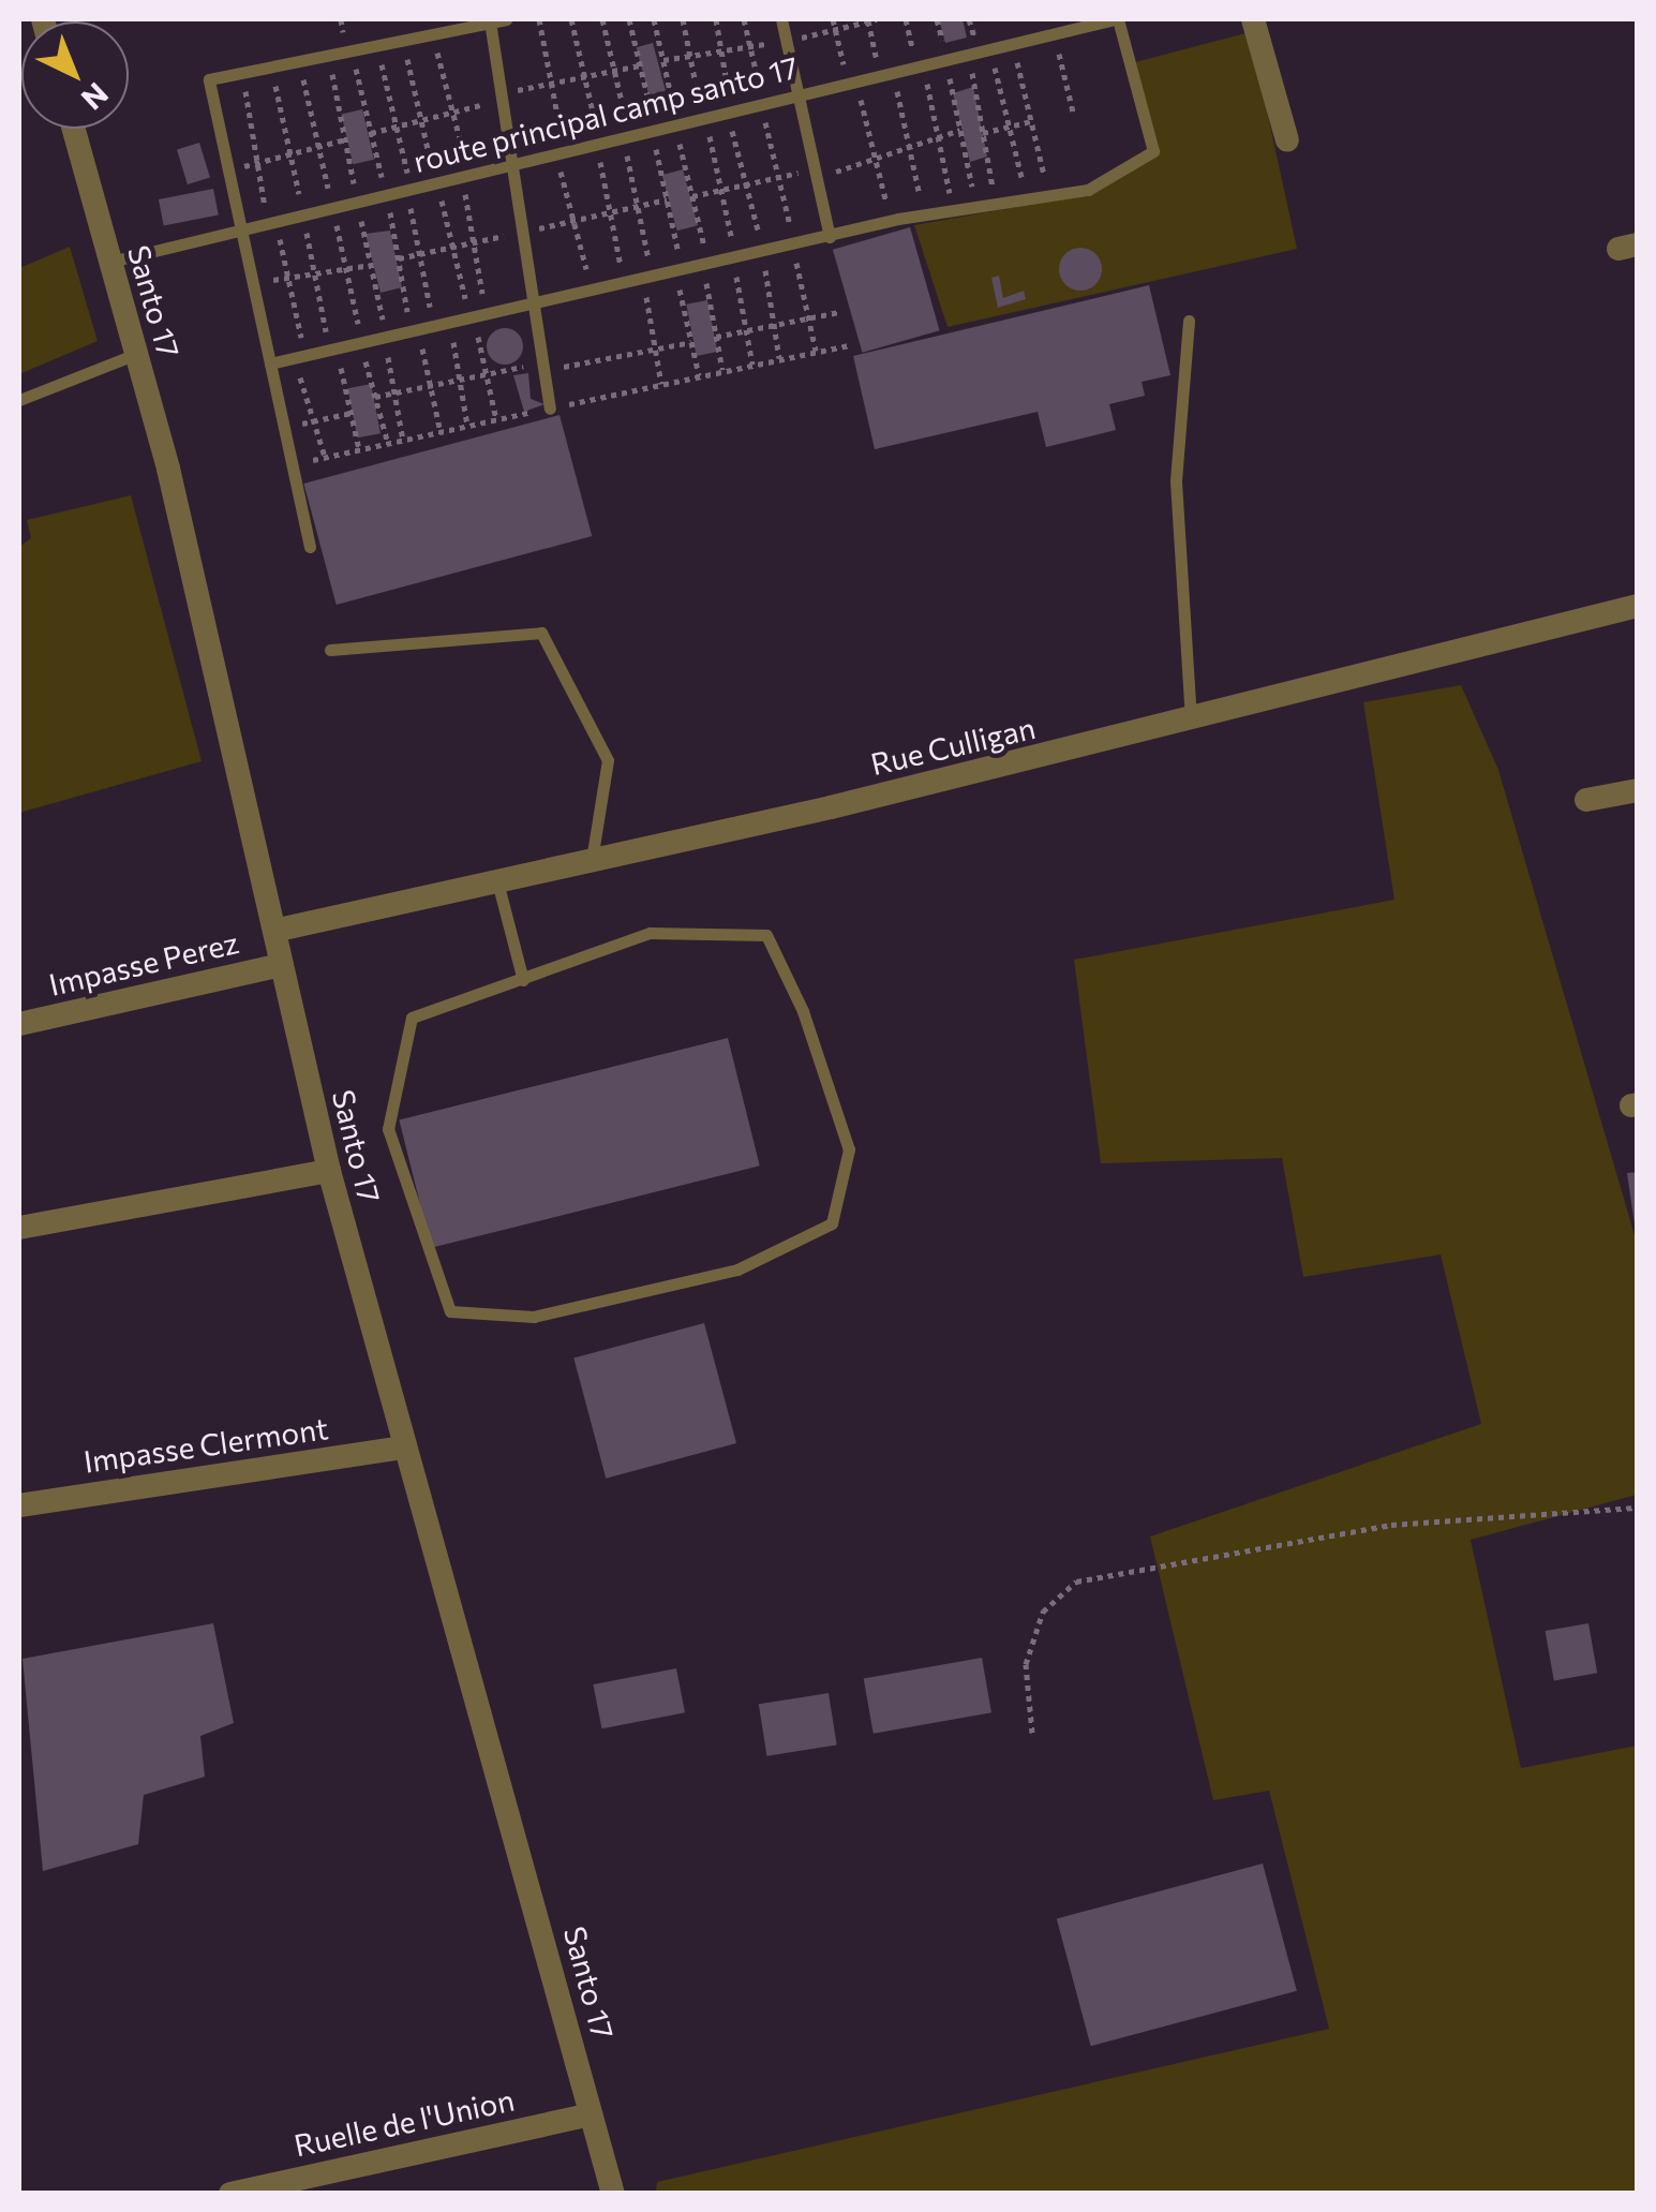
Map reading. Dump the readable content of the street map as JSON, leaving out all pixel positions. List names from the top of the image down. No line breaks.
{"streets":{"street":["Santo 17","Rue Culligan","Impasse Perez","Impasse Clermont","Ruelle de l'Union"],"lane":["route principal camp santo 17"]},"crossings":[["route principal camp santo 17","Santo 17"],["Santo 17","Rue Culligan"],["Santo 17","Impasse Perez"],["Santo 17","Impasse Clermont"],["Santo 17","Ruelle de l'Union"]],"north":"bottom right"}
